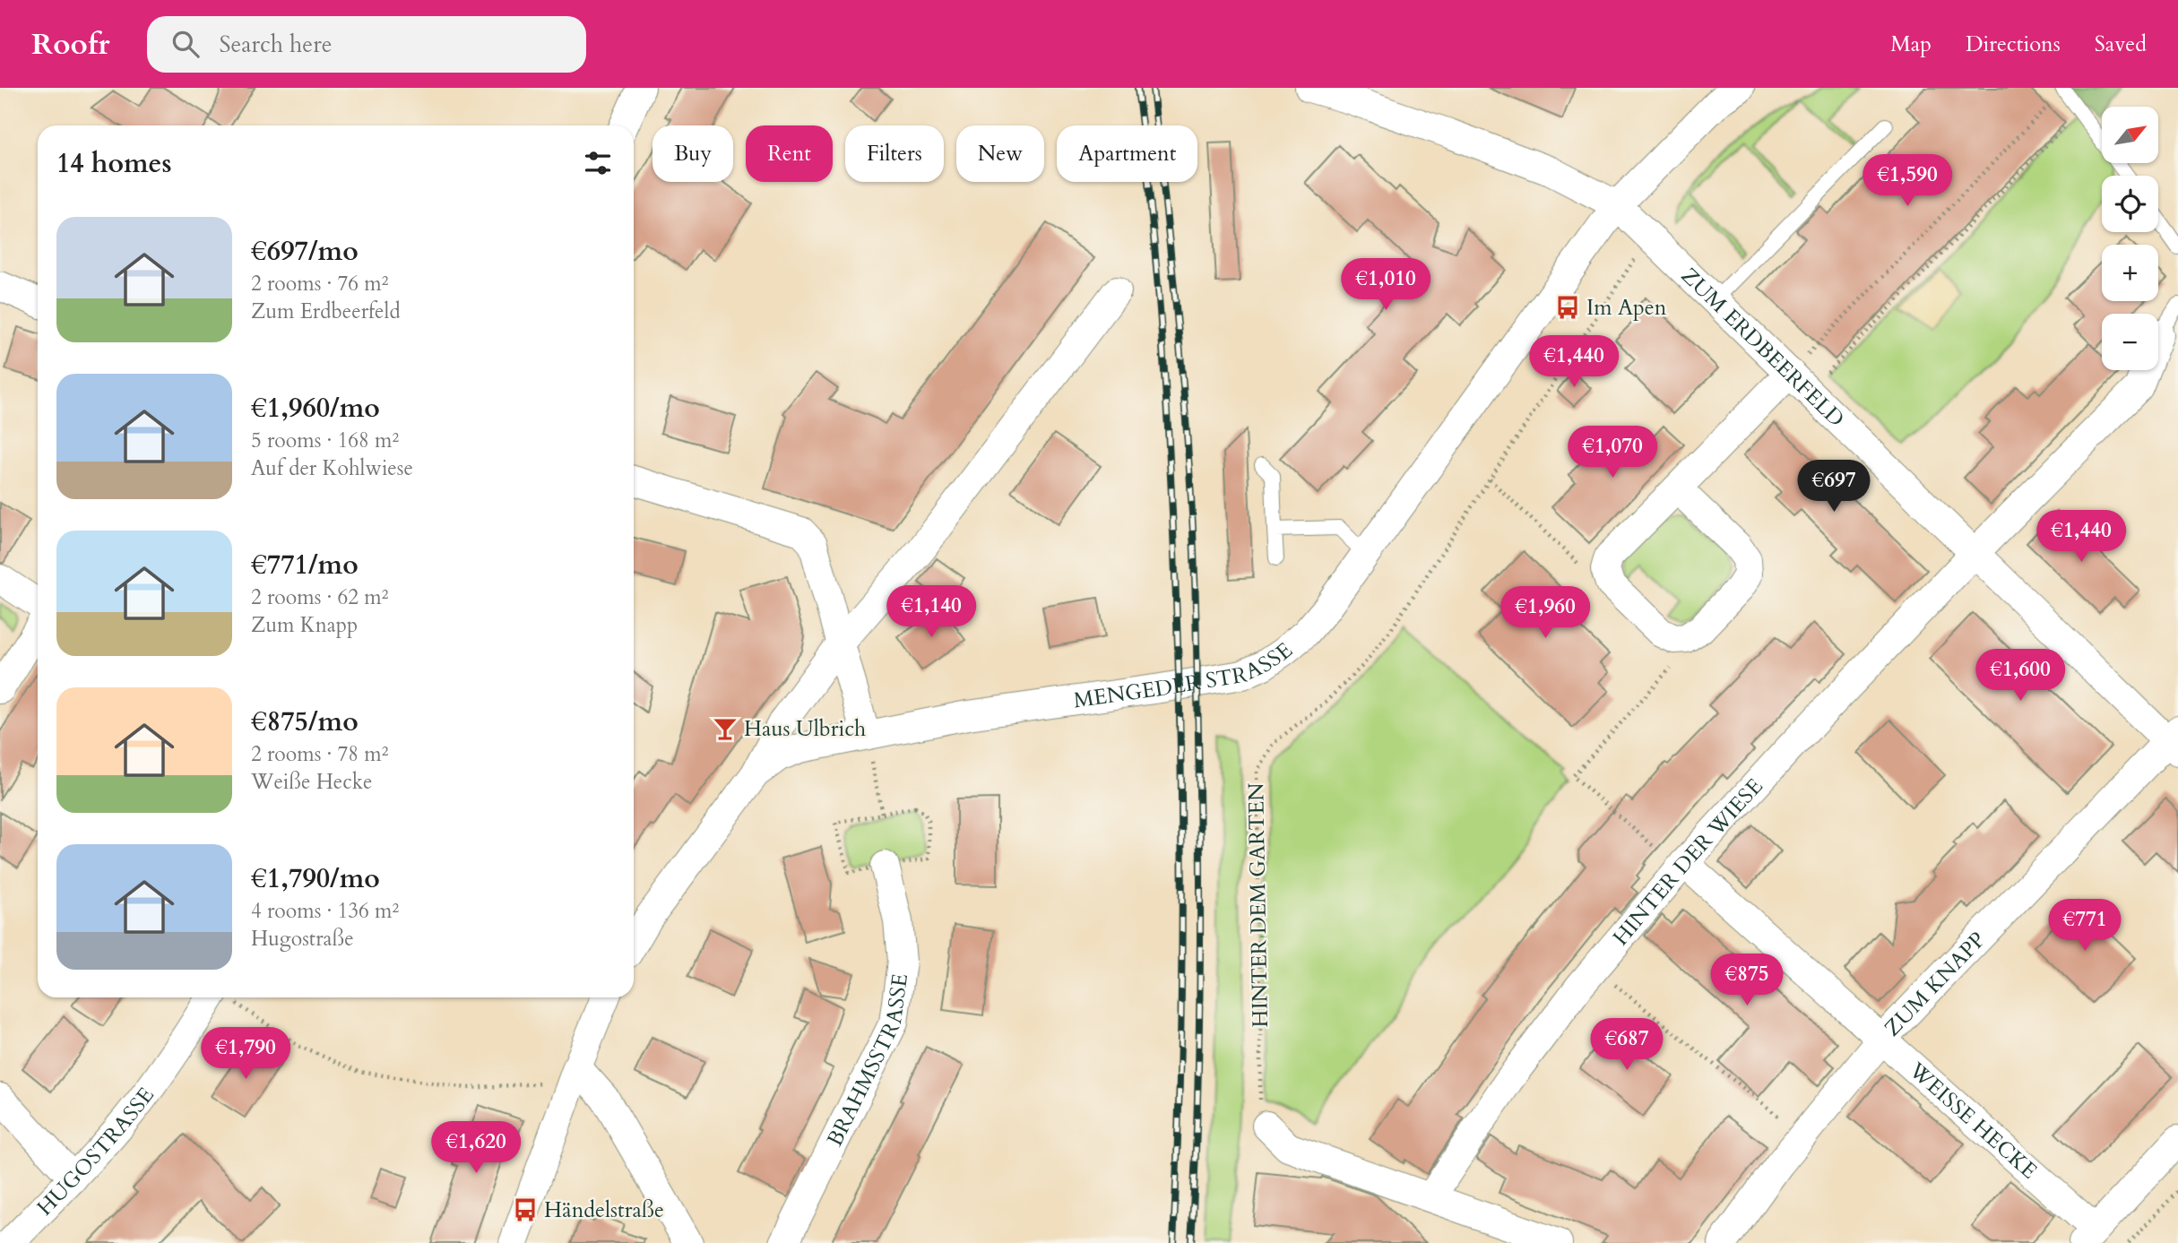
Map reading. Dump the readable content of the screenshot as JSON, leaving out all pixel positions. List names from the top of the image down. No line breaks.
{"streets":{"street":["ZUM ERDBEERFELD","MENGEDER STRASSE","HINTER DER WIESE","ZUM KNAPP","BRAHMSSTRASSE","WEISSE HECKE","HUGOSTRASSE"],"path":["HINTER DEM GARTEN"]},"crossings":[["ZUM ERDBEERFELD","MENGEDER STRASSE"],["ZUM ERDBEERFELD","HINTER DER WIESE"],["ZUM ERDBEERFELD","ZUM KNAPP"],["HINTER DER WIESE","WEISSE HECKE"],["ZUM KNAPP","WEISSE HECKE"]],"places":{"bus stop":["Im Apen","Händelstraße"],"bar":["Haus Ulbrich"]},"north":"top right","page":{"header":"Roofr","search":"Search here","nav":["Map","Directions","Saved"],"map_buttons":["+","−"],"chip":["Buy","Rent","Filters","New","Apartment"],"heading":"14 homes","price":["€1,590","€1,010","€1,440","€1,070","€697","€1,440","€1,140","€1,960","€1,600","€771","€875","€687","€1,790","€1,620"],"list":[{"name":"€697/mo","note":"2 rooms · 76 m² · Zum Erdbeerfeld"},{"name":"€1,960/mo","note":"5 rooms · 168 m² · Auf der Kohlwiese"},{"name":"€771/mo","note":"2 rooms · 62 m² · Zum Knapp"},{"name":"€875/mo","note":"2 rooms · 78 m² · Weiße Hecke"},{"name":"€1,790/mo","note":"4 rooms · 136 m² · Hugostraße"}]}}
